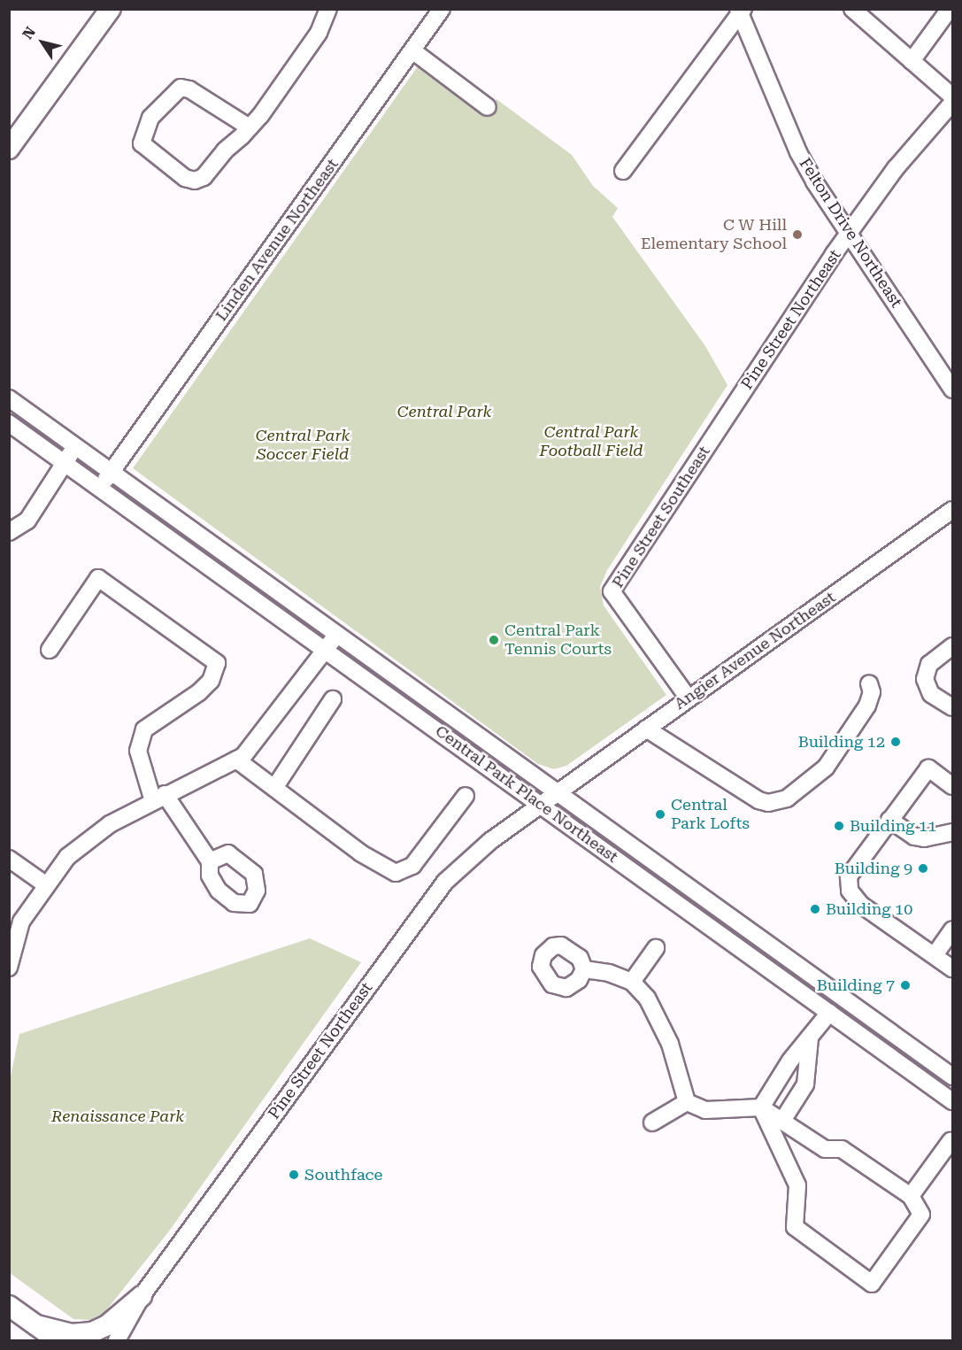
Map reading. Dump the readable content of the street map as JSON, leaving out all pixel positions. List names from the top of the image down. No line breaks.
{"streets":{"street":["Felton Drive Northeast","Linden Avenue Northeast","Pine Street Northeast","Pine Street Southeast","Angier Avenue Northeast","Central Park Place Northeast"]},"crossings":[["Felton Drive Northeast","Pine Street Northeast"],["Linden Avenue Northeast","Central Park Place Northeast"],["Pine Street Northeast","Pine Street Southeast"],["Pine Street Northeast","Angier Avenue Northeast"],["Pine Street Northeast","Central Park Place Northeast"],["Pine Street Southeast","Angier Avenue Northeast"],["Angier Avenue Northeast","Central Park Place Northeast"]],"parks":["Central Park","Central Park Football Field","Central Park Soccer Field","Renaissance Park"],"places":["C W Hill Elementary School","Central Park Tennis Courts","Building 12","Central Park Lofts","Building 11","Building 9","Building 10","Building 7","Southface"],"north":"top left"}
